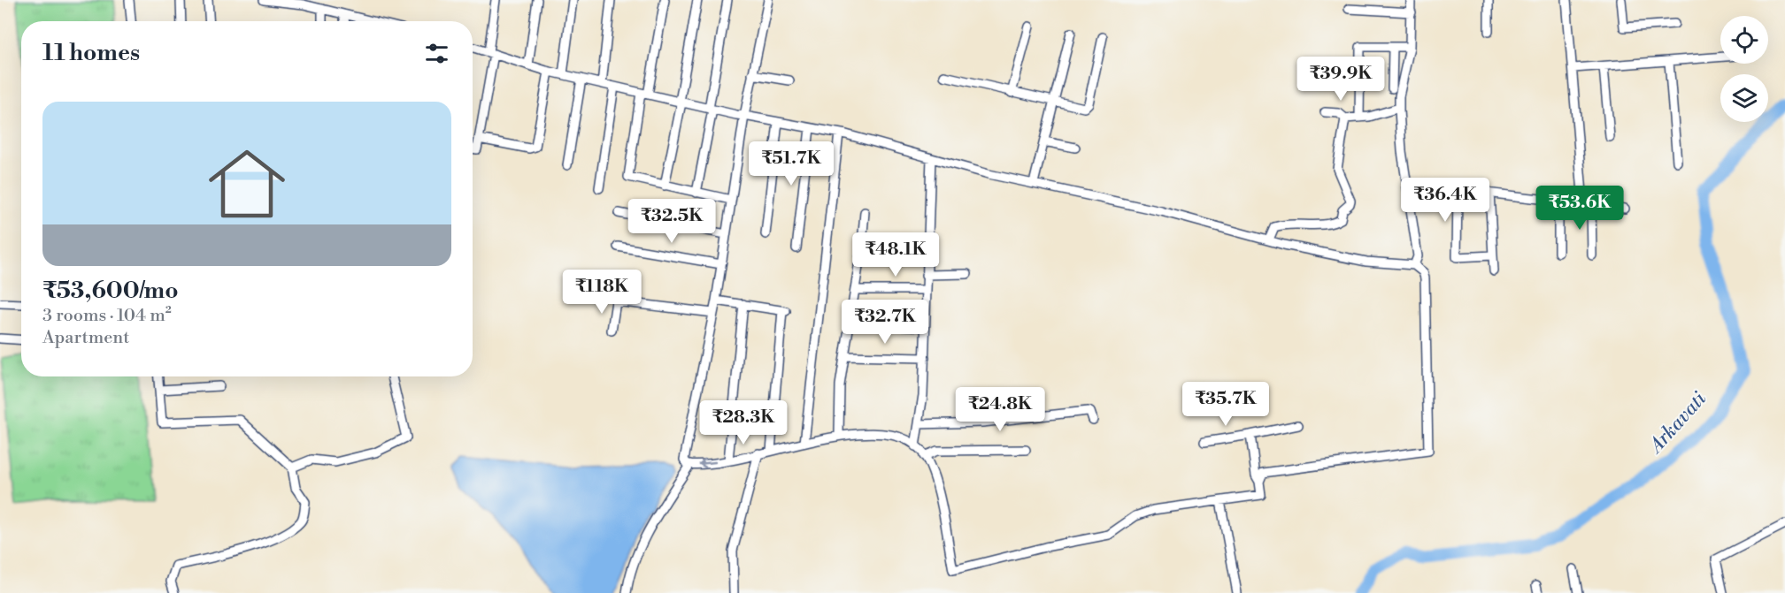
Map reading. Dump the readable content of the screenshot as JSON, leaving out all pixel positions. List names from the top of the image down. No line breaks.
{"water":["Arkavati"],"page":{"heading":"11 homes","price":["₹39.9K","₹51.7K","₹36.4K","₹53.6K","₹32.5K","₹48.1K","₹118K","₹32.7K","₹35.7K","₹24.8K","₹28.3K"],"list":[{"name":"₹53,600/mo","note":"3 rooms · 104 m² · Apartment"}]}}
